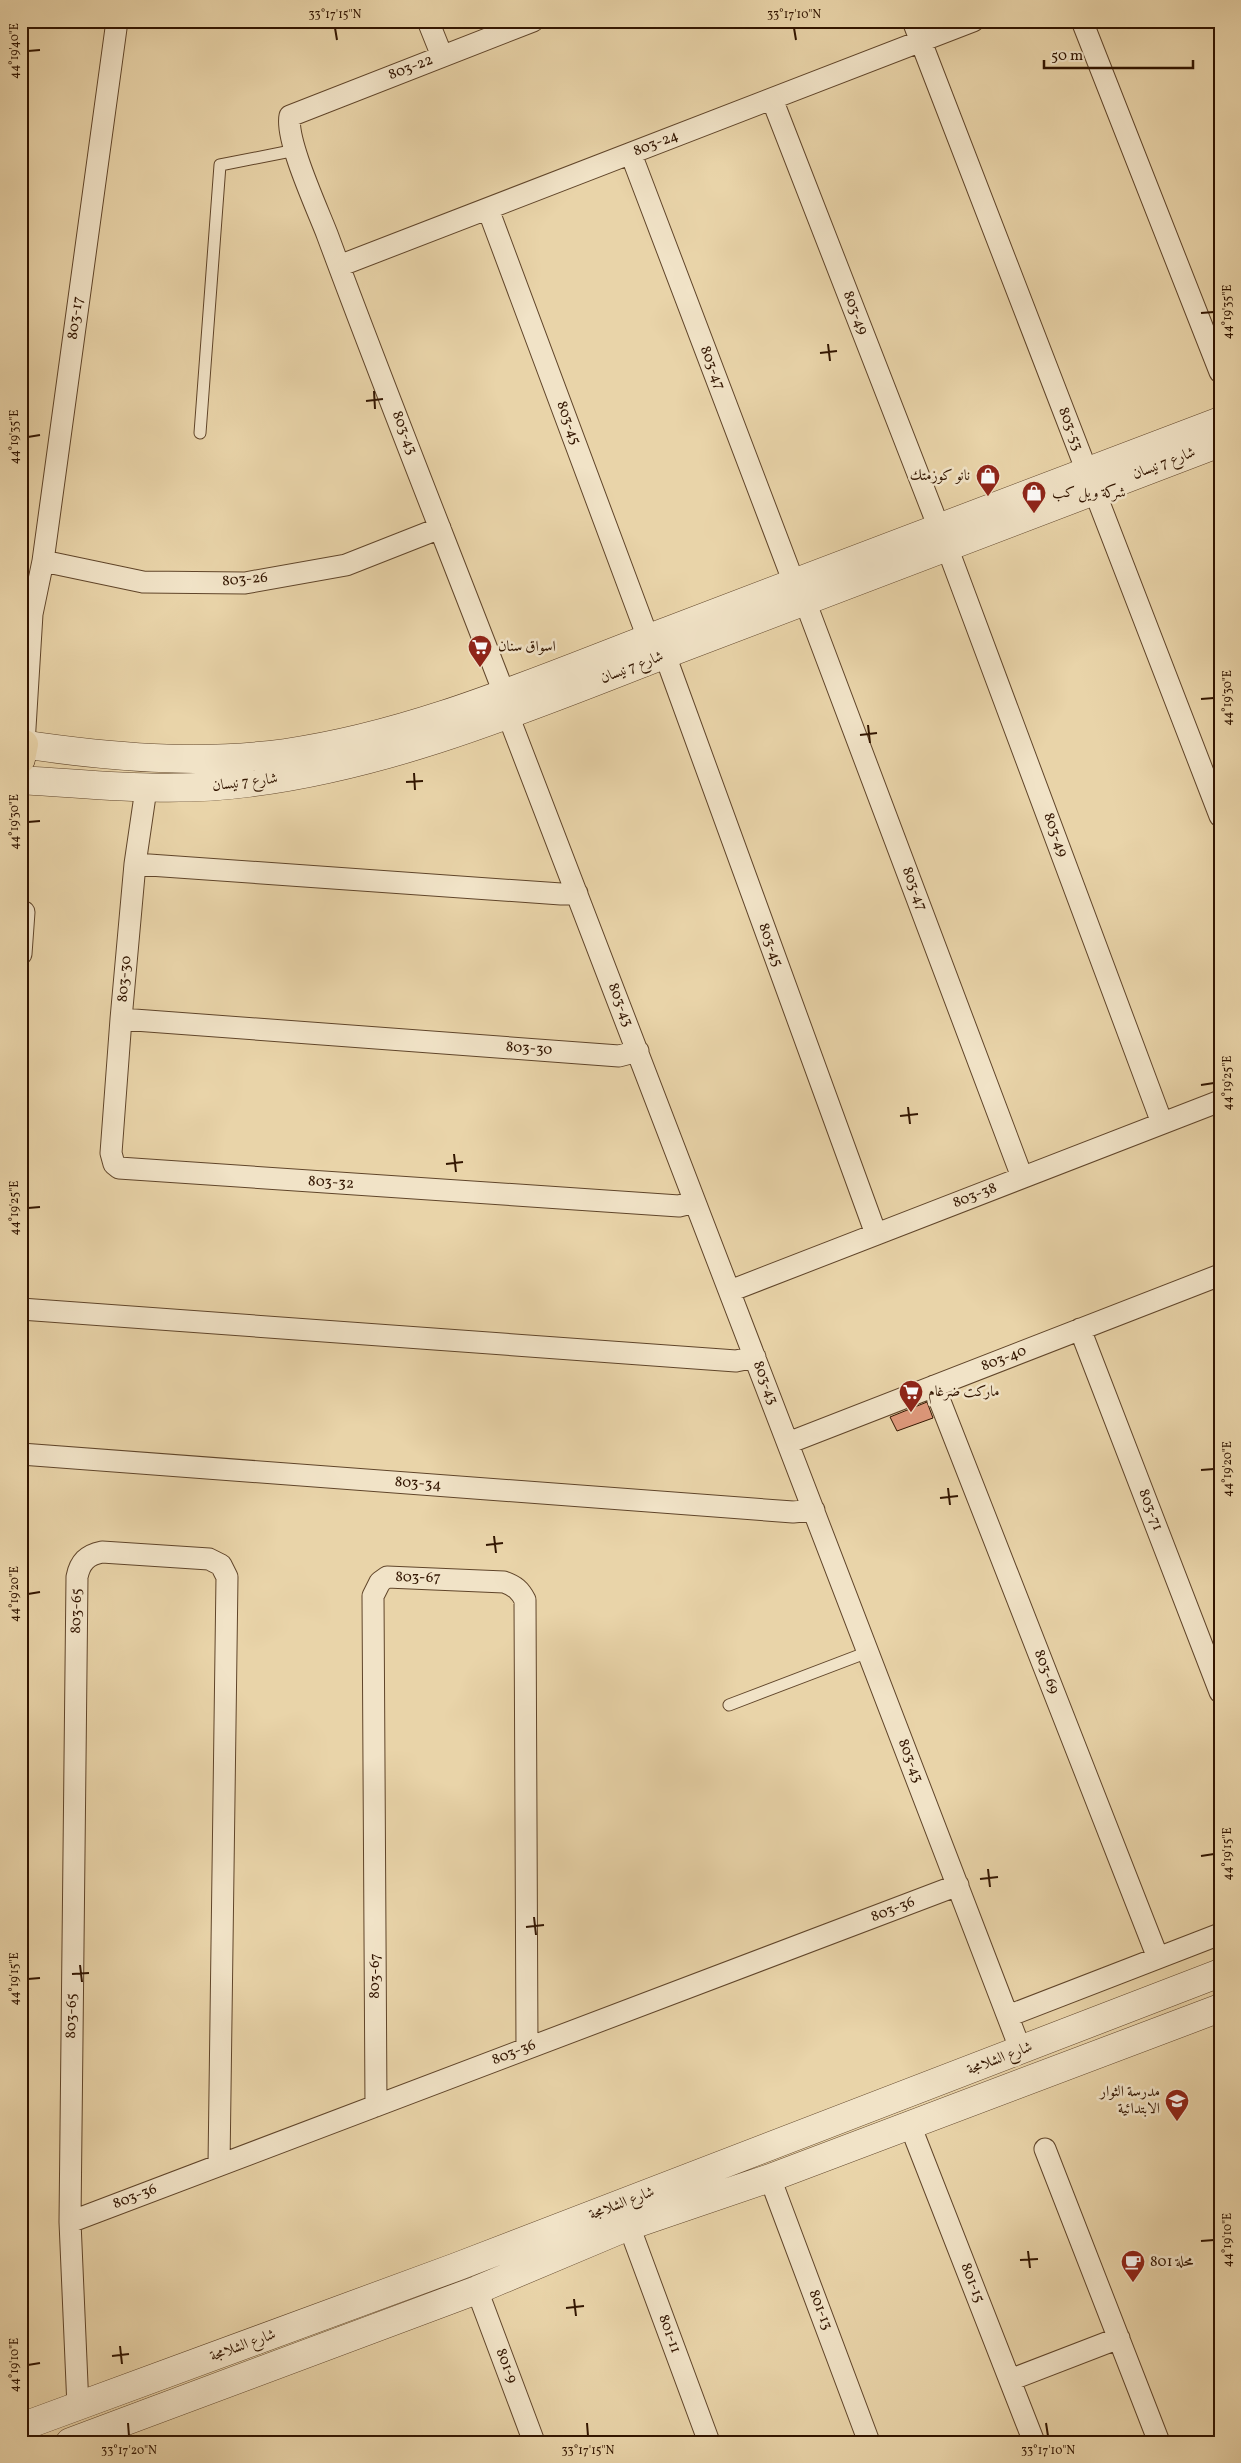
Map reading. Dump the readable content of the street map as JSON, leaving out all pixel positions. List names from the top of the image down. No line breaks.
{"streets":{"street":["803-22","803-24","803-49","803-17","803-47","803-45","803-53","803-43","شارع 7 نيسان","803-26","803-30","803-32","803-38","803-40","803-34","803-71","803-67","803-65","803-69","803-36","شارع الشلامجة","801-15","801-13","801-11","801-9"]},"crossings":[["803-22","803-43"],["803-24","803-49"],["803-24","803-47"],["803-24","803-45"],["803-24","803-53"],["803-24","803-43"],["803-49","شارع 7 نيسان"],["803-49","803-38"],["803-17","شارع 7 نيسان"],["803-17","803-26"],["803-47","شارع 7 نيسان"],["803-47","803-38"],["803-45","شارع 7 نيسان"],["803-45","803-38"],["803-53","شارع 7 نيسان"],["803-43","شارع 7 نيسان"],["803-43","803-26"],["803-43","803-30"],["803-43","803-32"],["803-43","803-38"],["803-43","803-40"],["803-43","803-34"],["803-43","803-36"],["803-43","شارع الشلامجة"],["شارع 7 نيسان","803-30"],["803-30","803-32"],["803-40","803-71"],["803-40","803-69"],["803-67","803-36"],["803-65","803-36"],["803-65","شارع الشلامجة"],["شارع الشلامجة","801-15"],["شارع الشلامجة","801-13"],["شارع الشلامجة","801-11"],["شارع الشلامجة","801-9"]],"places":{"shop":["نانو كوزمتك","شركة ويل كب"],"supermarket":["اسواق سنان","ماركت ضرغام"],"school or university":["مدرسة الثوار الابتدائية"],"cafe":["محلة 801"]},"scale_bar":"50 m","coordinates":["33°17'15\"N","33°17'10\"N","44°19'40\"E","44°19'35\"E","44°19'30\"E","44°19'25\"E","44°19'20\"E","44°19'15\"E","44°19'10\"E","33°17'20\"N"]}
